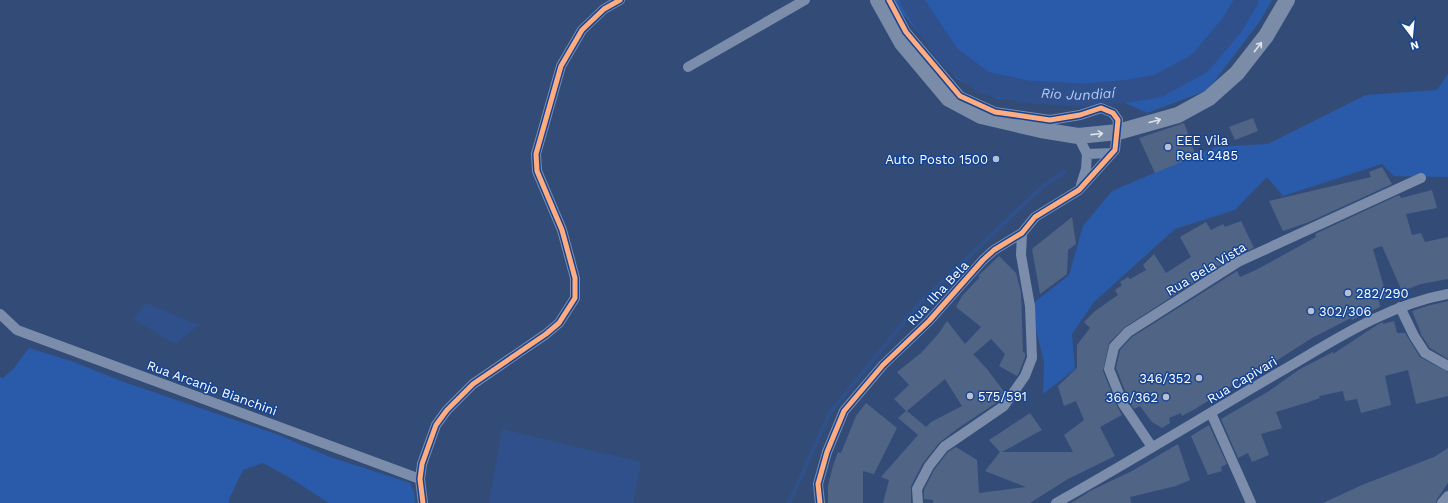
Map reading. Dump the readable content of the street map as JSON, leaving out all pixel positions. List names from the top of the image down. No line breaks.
{"streets":{"street":["Rua Bela Vista","Rua Ilha Bela","Rua Capivari","Rua Arcanjo Bianchini"]},"crossings":[["Rua Bela Vista","Rua Capivari"]],"water":["Rio Jundiaí"],"places":["EEE Vila Real 2485","Auto Posto 1500","282/290","302/306","346/352","575/591","366/362"],"north":"bottom"}
